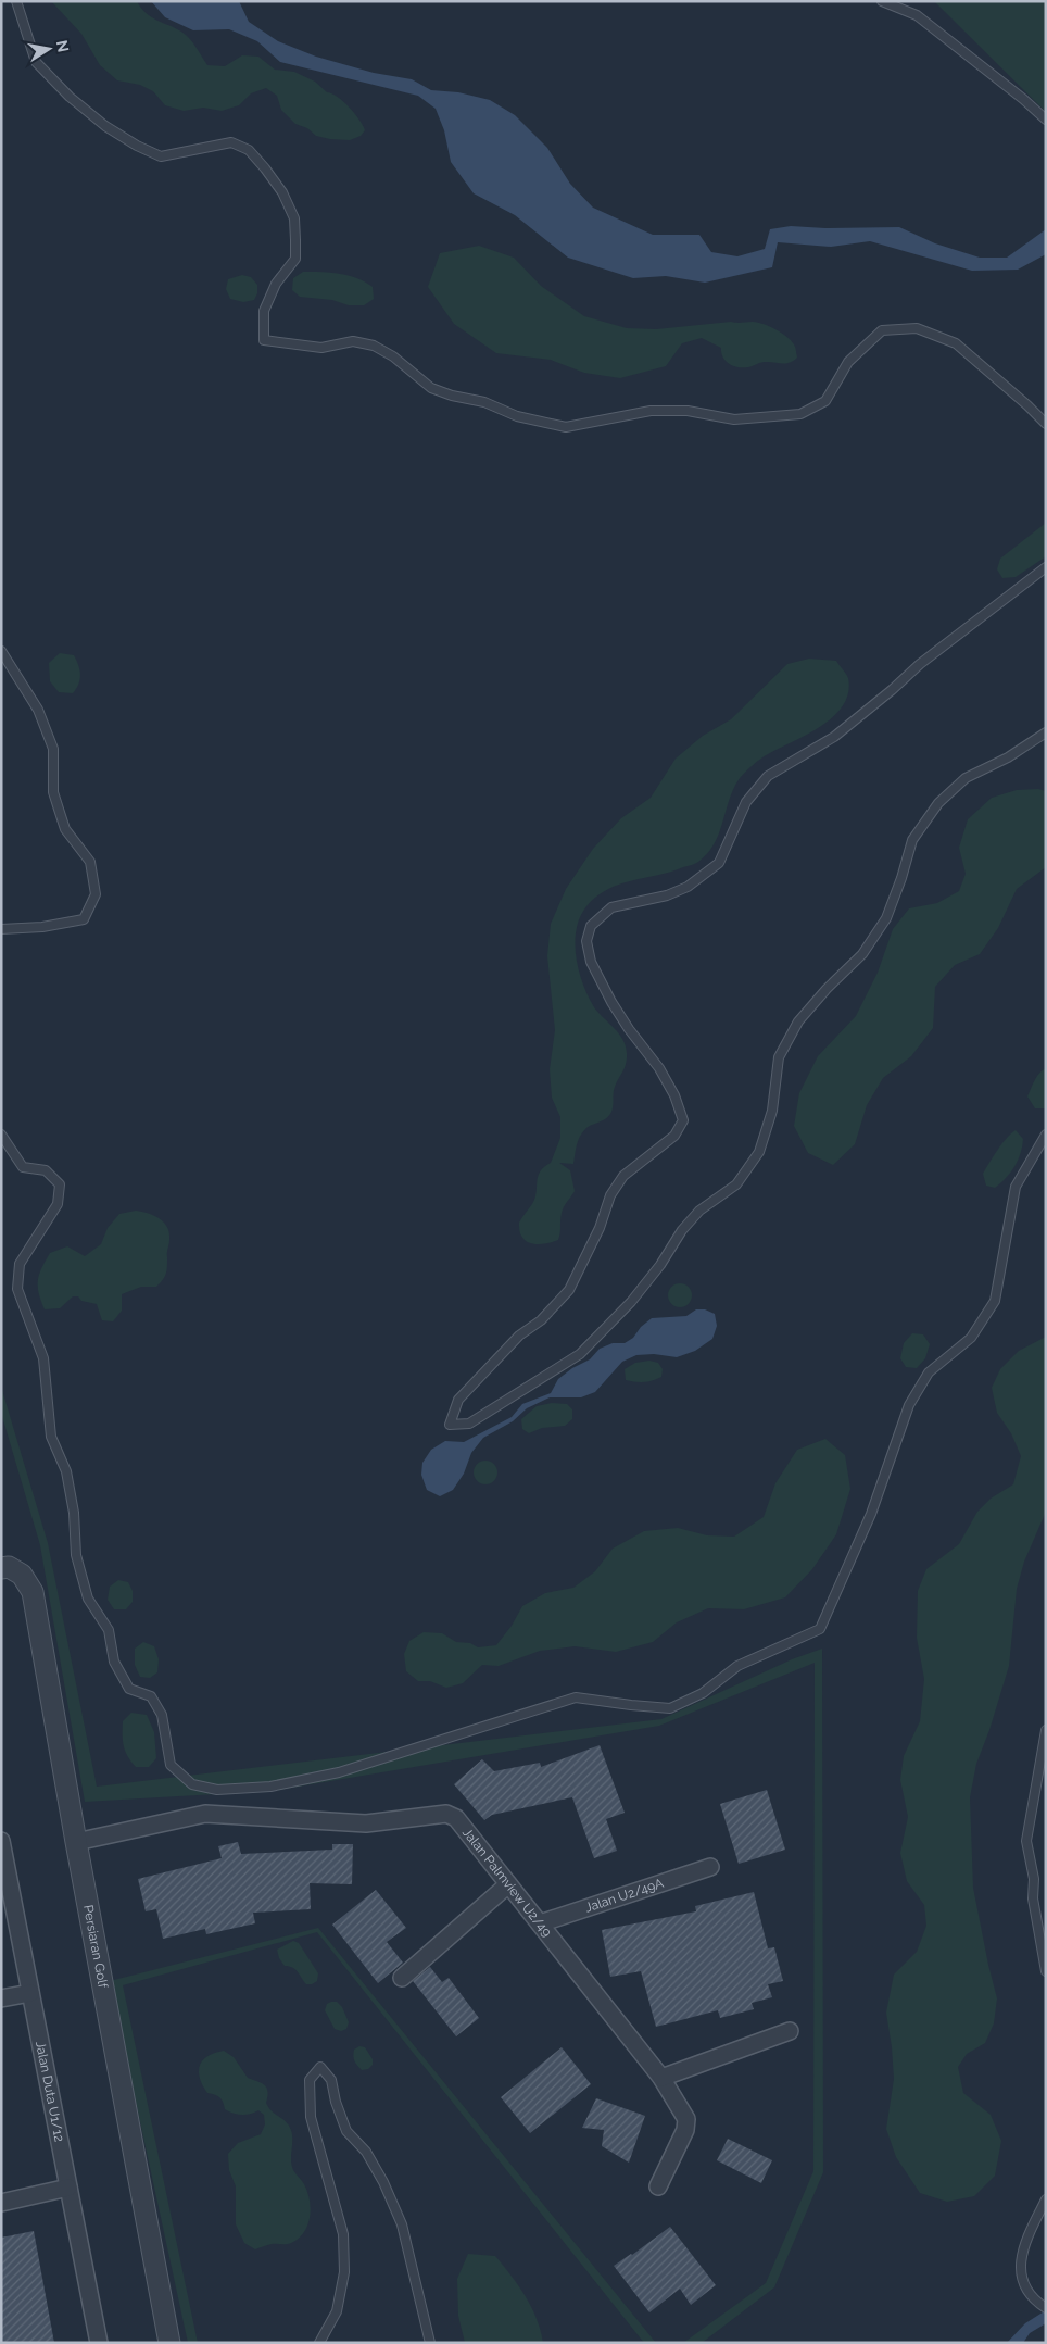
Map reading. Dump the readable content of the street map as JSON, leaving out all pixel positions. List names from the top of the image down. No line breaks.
{"streets":{"street":["Jalan Palmview U2/49","Jalan U2/49A","Persiaran Golf","Jalan Duta U1/12"]},"crossings":[["Jalan Palmview U2/49","Jalan U2/49A"],["Jalan Palmview U2/49","Persiaran Golf"]],"north":"right"}
